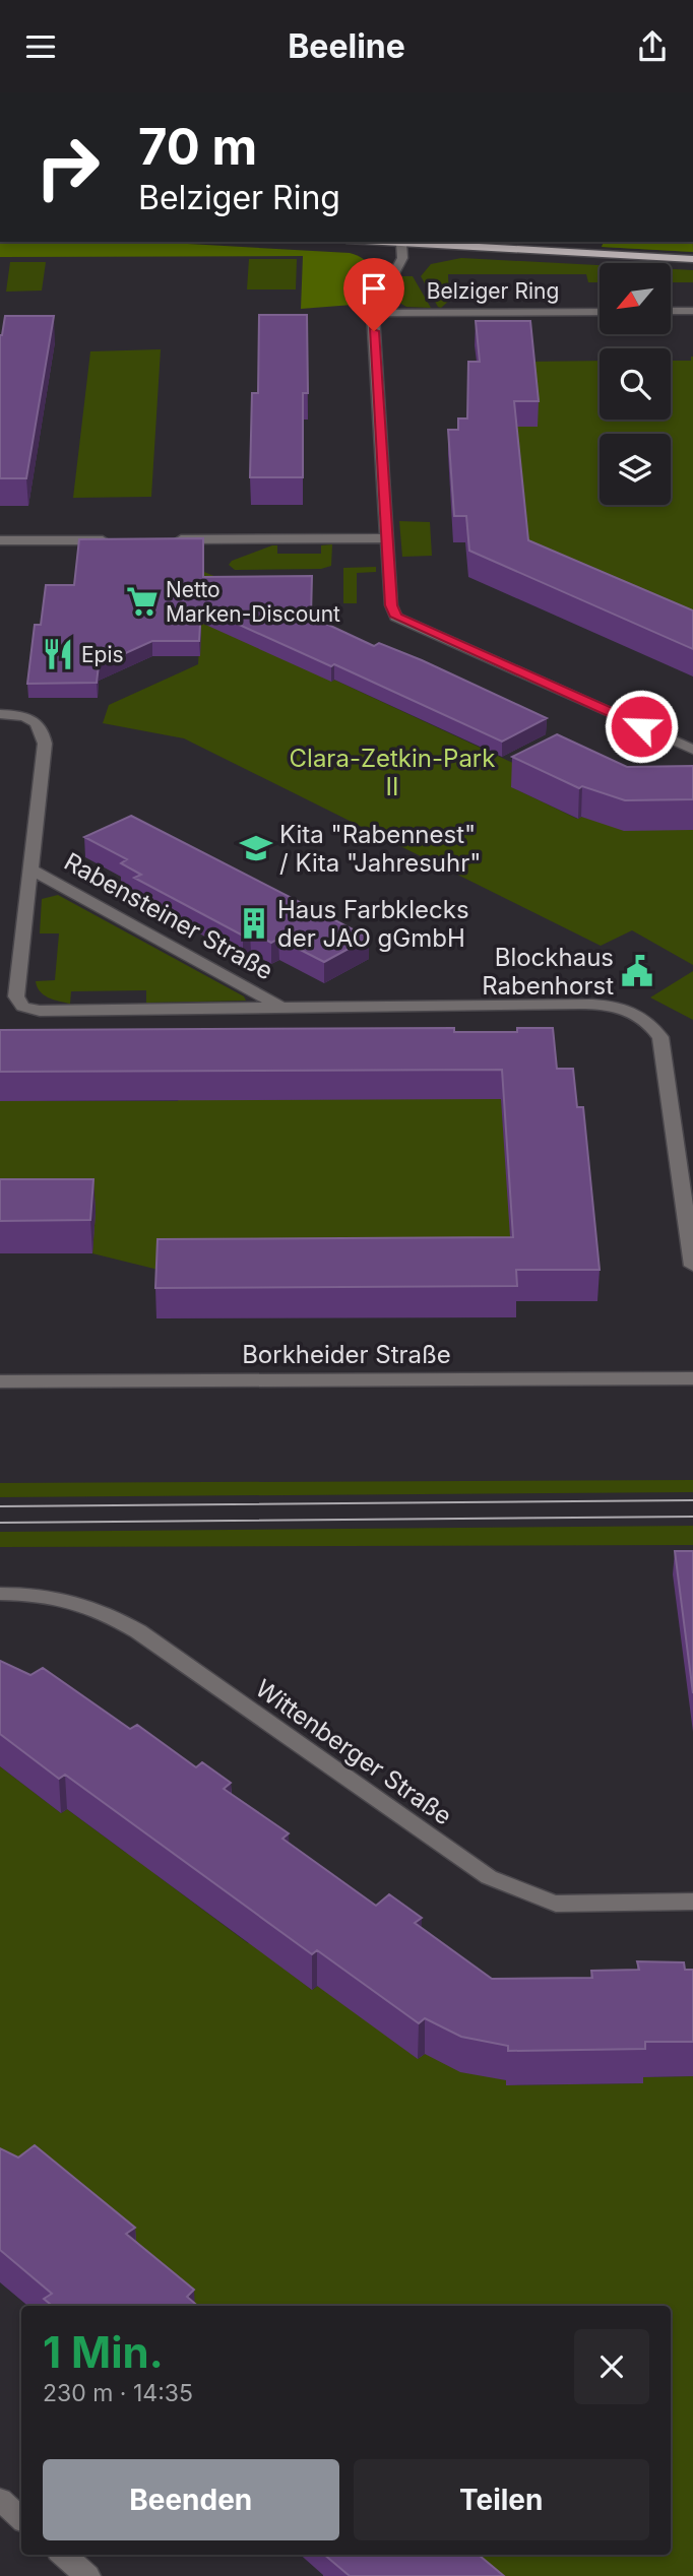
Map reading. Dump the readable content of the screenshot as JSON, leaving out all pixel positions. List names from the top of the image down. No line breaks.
{"streets":{"street":["Belziger Ring","Rabensteiner Straße","Borkheider Straße","Wittenberger Straße"]},"parks":["Clara-Zetkin-Park II"],"places":{"supermarket":["Netto Marken-Discount"],"restaurant":["Epis"],"school or university":["Kita \"Rabennest\" / Kita \"Jahresuhr\""],"building":["Haus Farbklecks der JAO gGmbH"],"public building":["Blockhaus Rabenhorst"]},"north":"bottom left","page":{"header":"Beeline","turn":["70 m","Belziger Ring"],"heading":["1 Min.","230 m · 14:35"],"buttons":["Beenden","Teilen"]}}
